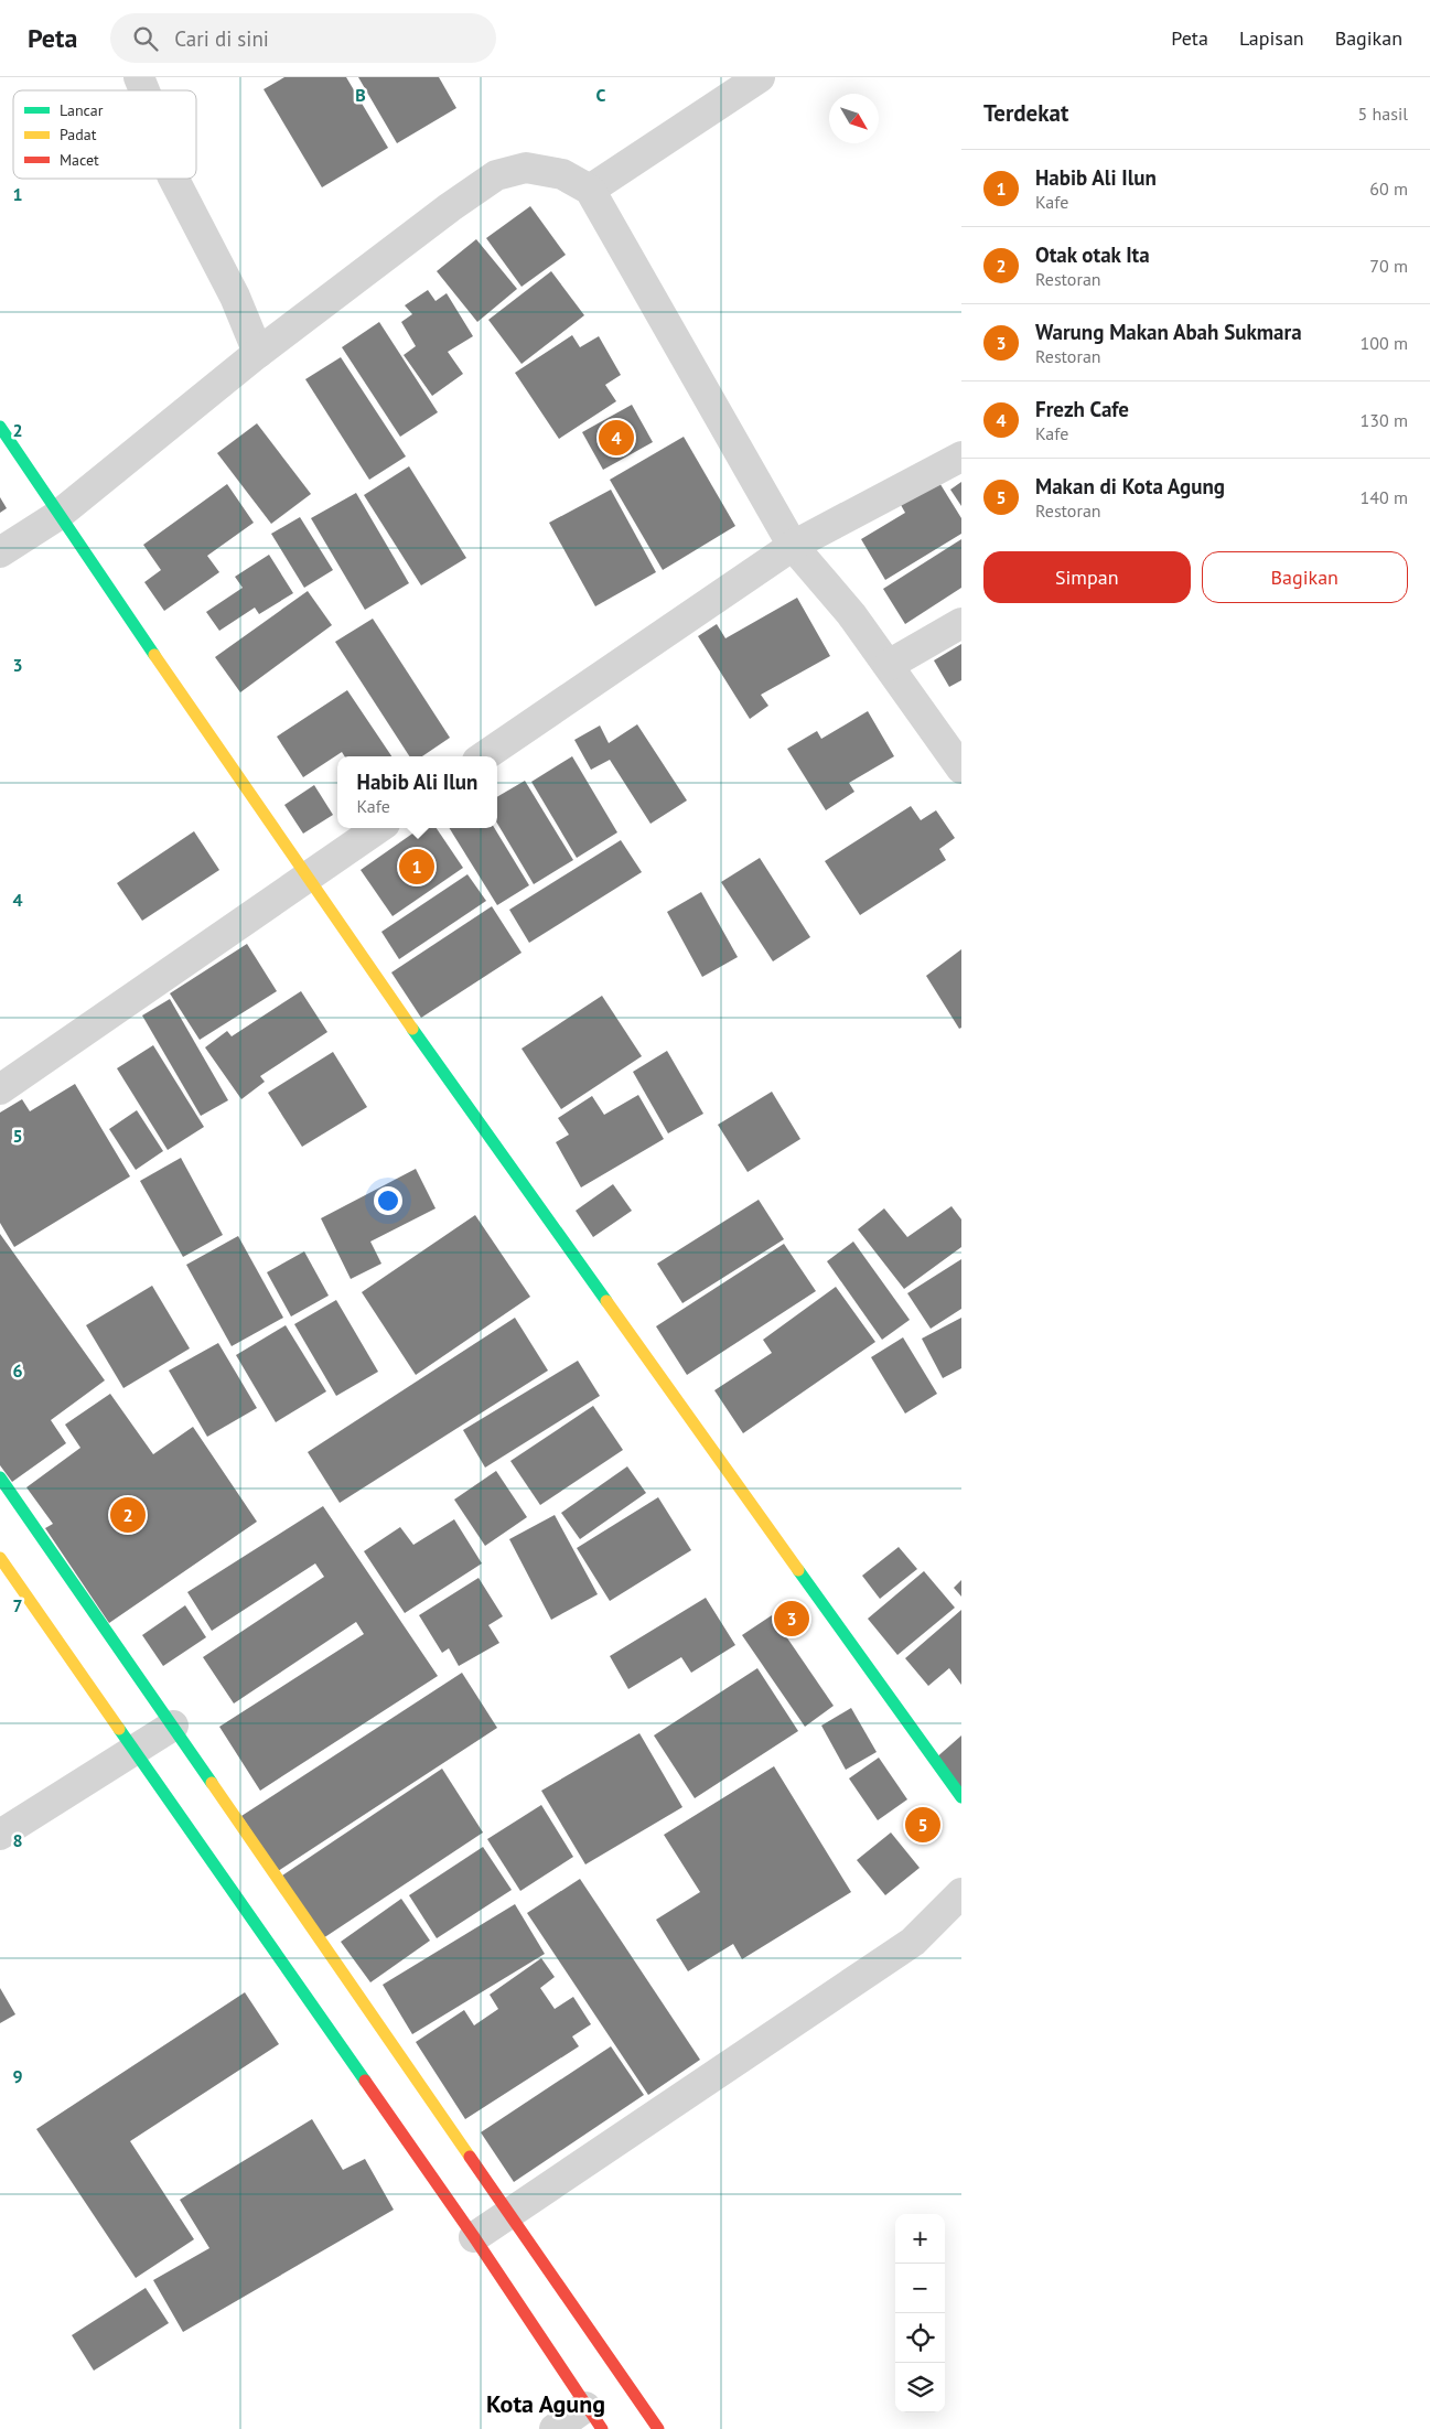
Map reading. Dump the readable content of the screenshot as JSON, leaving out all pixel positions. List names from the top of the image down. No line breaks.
{"districts":["Kota Agung"],"legend":["Lancar","Padat","Macet"],"north":"bottom right","page":{"header":"Peta","search":"Cari di sini","nav":["Peta","Lapisan","Bagikan"],"heading":["Terdekat","5 hasil"],"list":[{"mark":"1","name":"Habib Ali Ilun","note":"Kafe","value":"60 m"},{"mark":"2","name":"Otak otak Ita","note":"Restoran","value":"70 m"},{"mark":"3","name":"Warung Makan Abah Sukmara","note":"Restoran","value":"100 m"},{"mark":"4","name":"Frezh Cafe","note":"Kafe","value":"130 m"},{"mark":"5","name":"Makan di Kota Agung","note":"Restoran","value":"140 m"}],"pins":["4","1","2","3","5"],"buttons":["Simpan","Bagikan"],"popup":["Habib Ali Ilun","Kafe"],"map_buttons":["+","−"]},"grid":{"columns":["B","C"],"rows":["1","2","3","4","5","6","7","8","9"]}}
